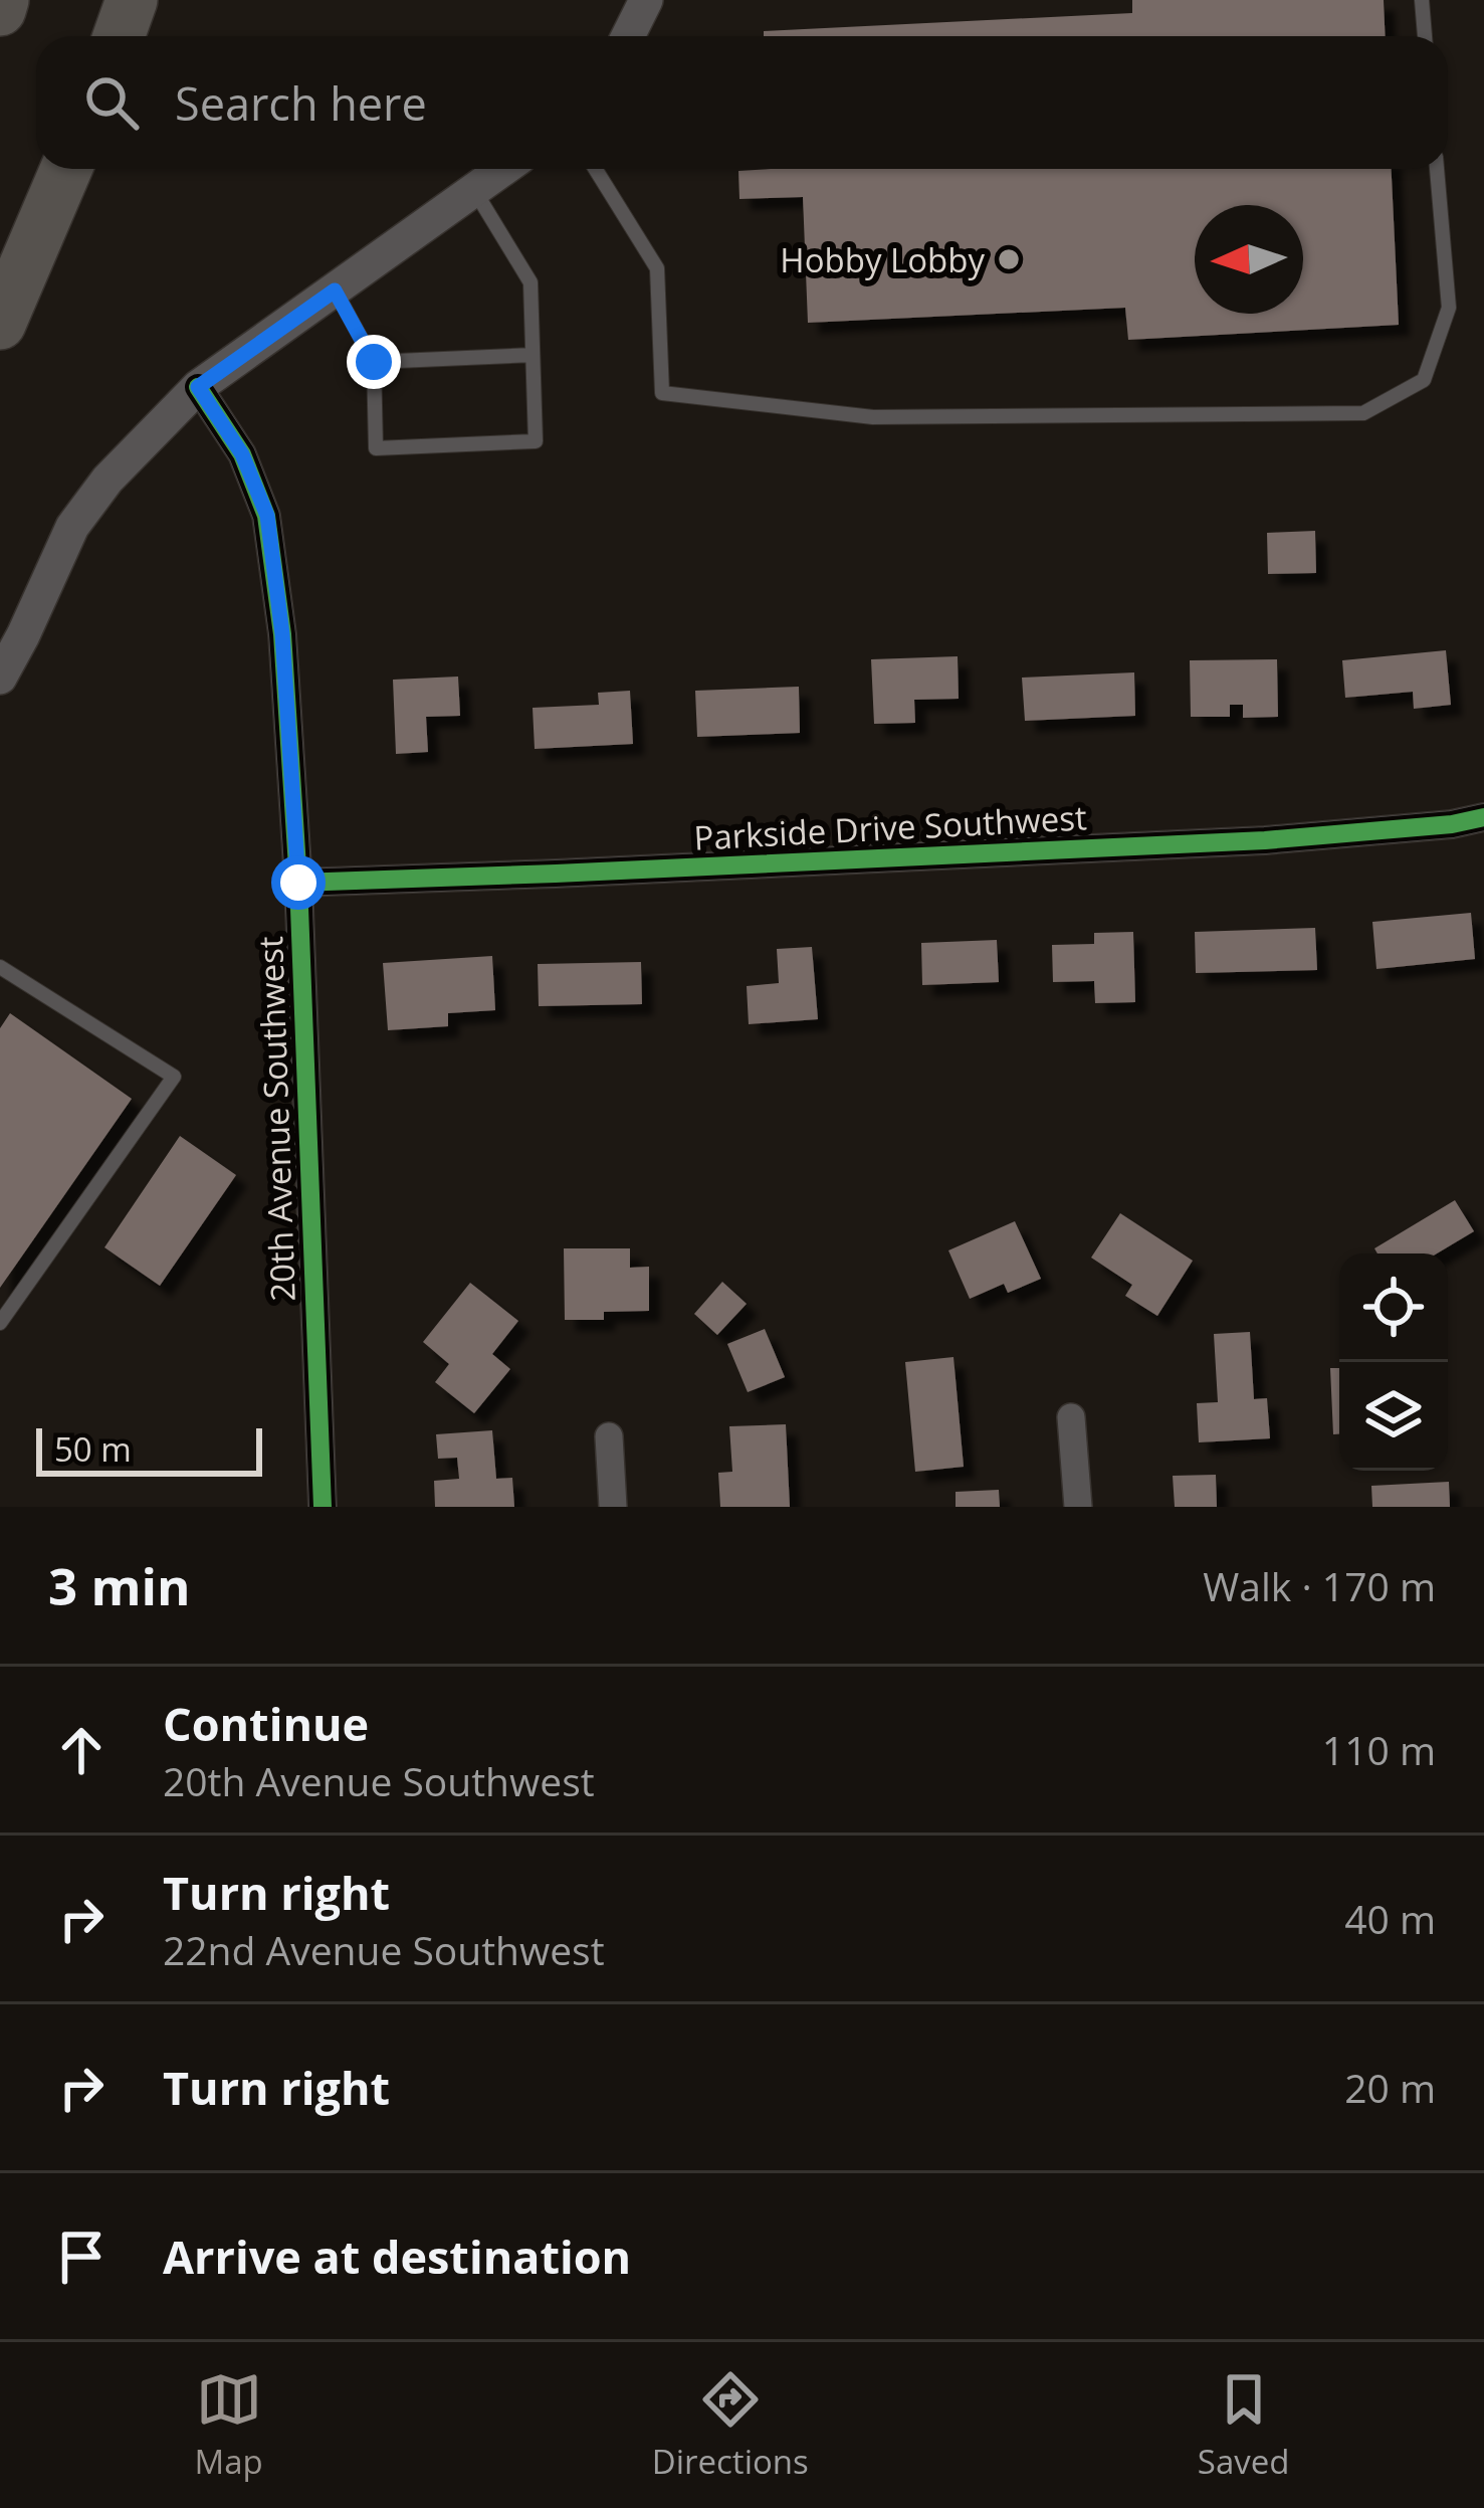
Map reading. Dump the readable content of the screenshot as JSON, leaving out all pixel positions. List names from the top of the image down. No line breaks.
{"streets":{"street":["Parkside Drive Southwest","20th Avenue Southwest"]},"crossings":[["Parkside Drive Southwest","20th Avenue Southwest"]],"places":["Hobby Lobby"],"scale_bar":"50 m","north":"left","page":{"search":"Search here","scale":"50 m","heading":["3 min","Walk · 170 m"],"list":[["Continue","20th Avenue Southwest","110 m"],["Turn right","22nd Avenue Southwest","40 m"],["Turn right","20 m"],"Arrive at destination"],"nav":["Map","Directions","Saved"]}}
